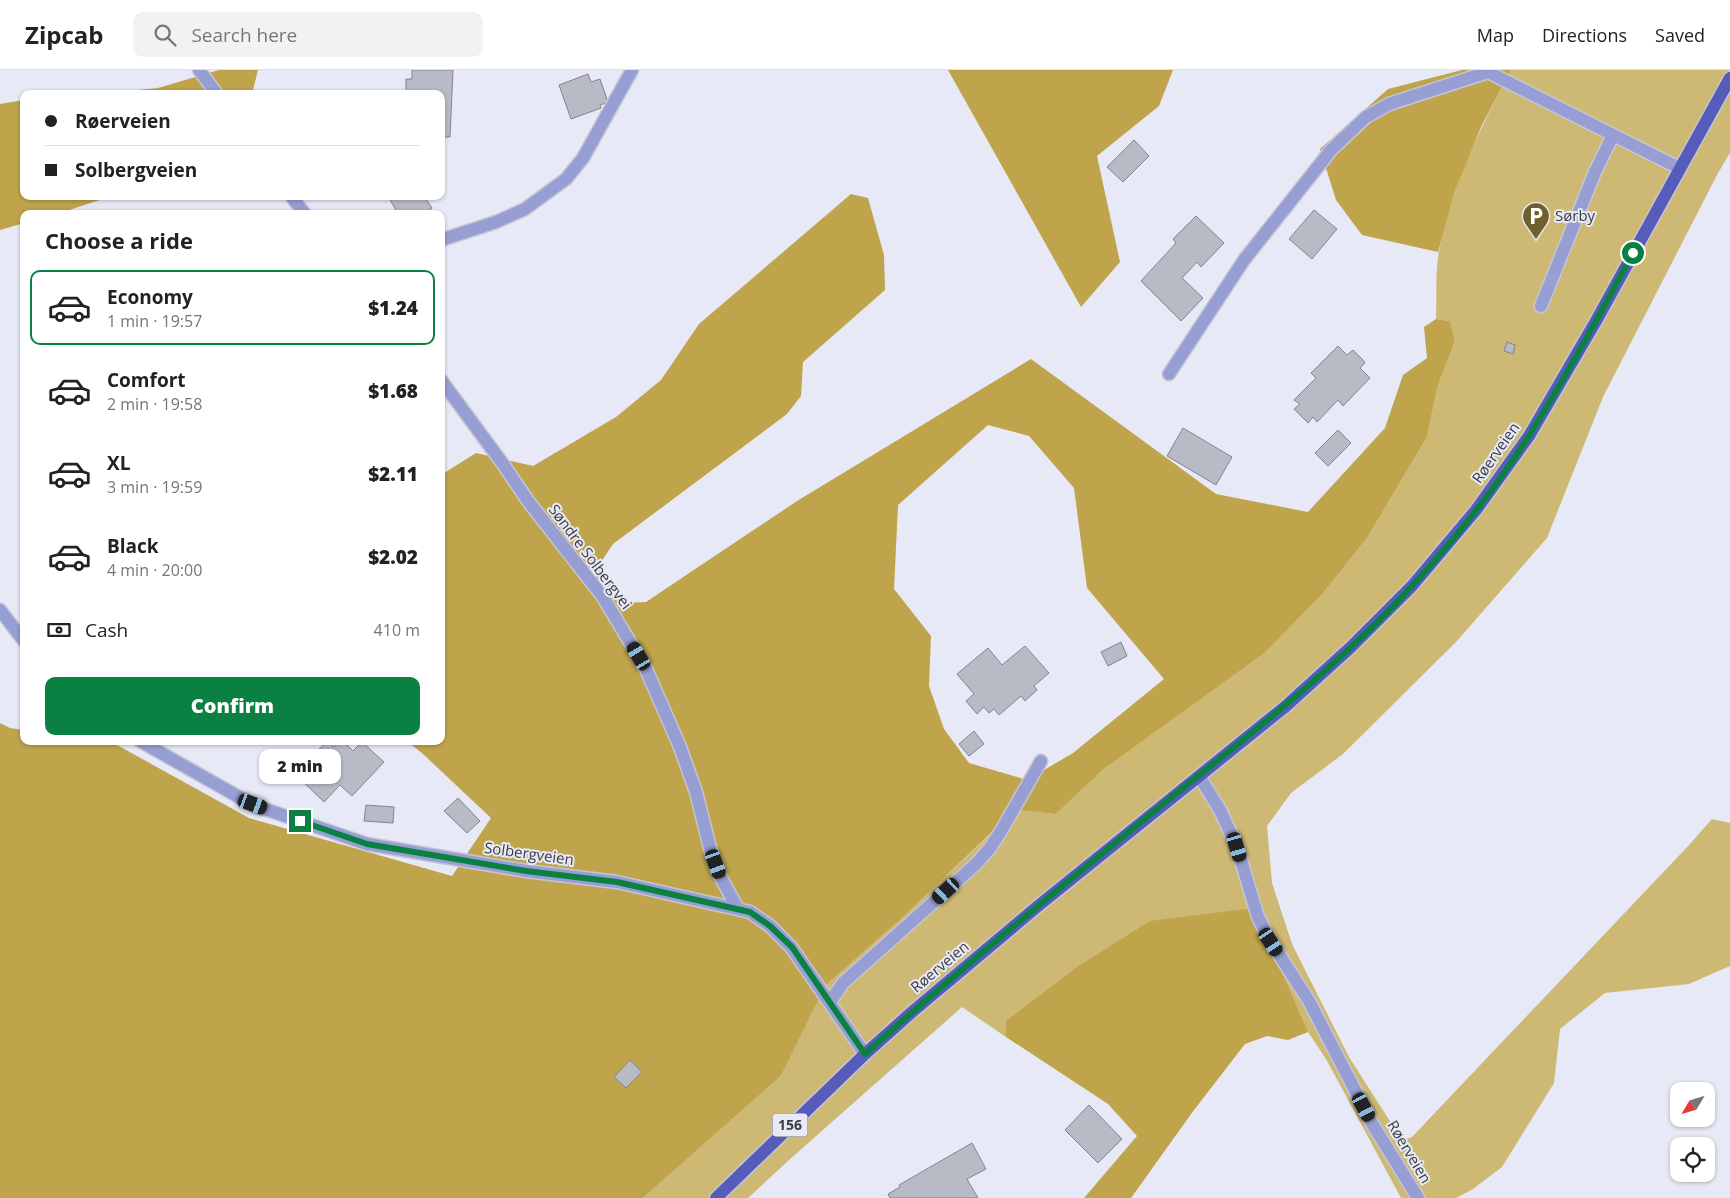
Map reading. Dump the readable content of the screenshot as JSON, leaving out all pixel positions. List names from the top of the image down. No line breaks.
{"streets":{"main road":["Røerveien","156"],"street":["Søndre Solbergvei","Solbergveien"]},"crossings":[["Røerveien","Solbergveien"],["Søndre Solbergvei","Solbergveien"]],"places":{"parking":["Sørby"]},"north":"bottom left","page":{"header":"Zipcab","search":"Search here","nav":["Map","Directions","Saved"],"banner":["Røerveien","Solbergveien"],"heading":"Choose a ride","list":[{"name":"Economy","note":"1 min · 19:57","value":"$1.24"},{"name":"Comfort","note":"2 min · 19:58","value":"$1.68"},{"name":"XL","note":"3 min · 19:59","value":"$2.11"},{"name":"Black","note":"4 min · 20:00","value":"$2.02"}],"pay":["Cash","410 m"],"buttons":"Confirm","bubble":"2 min"}}
